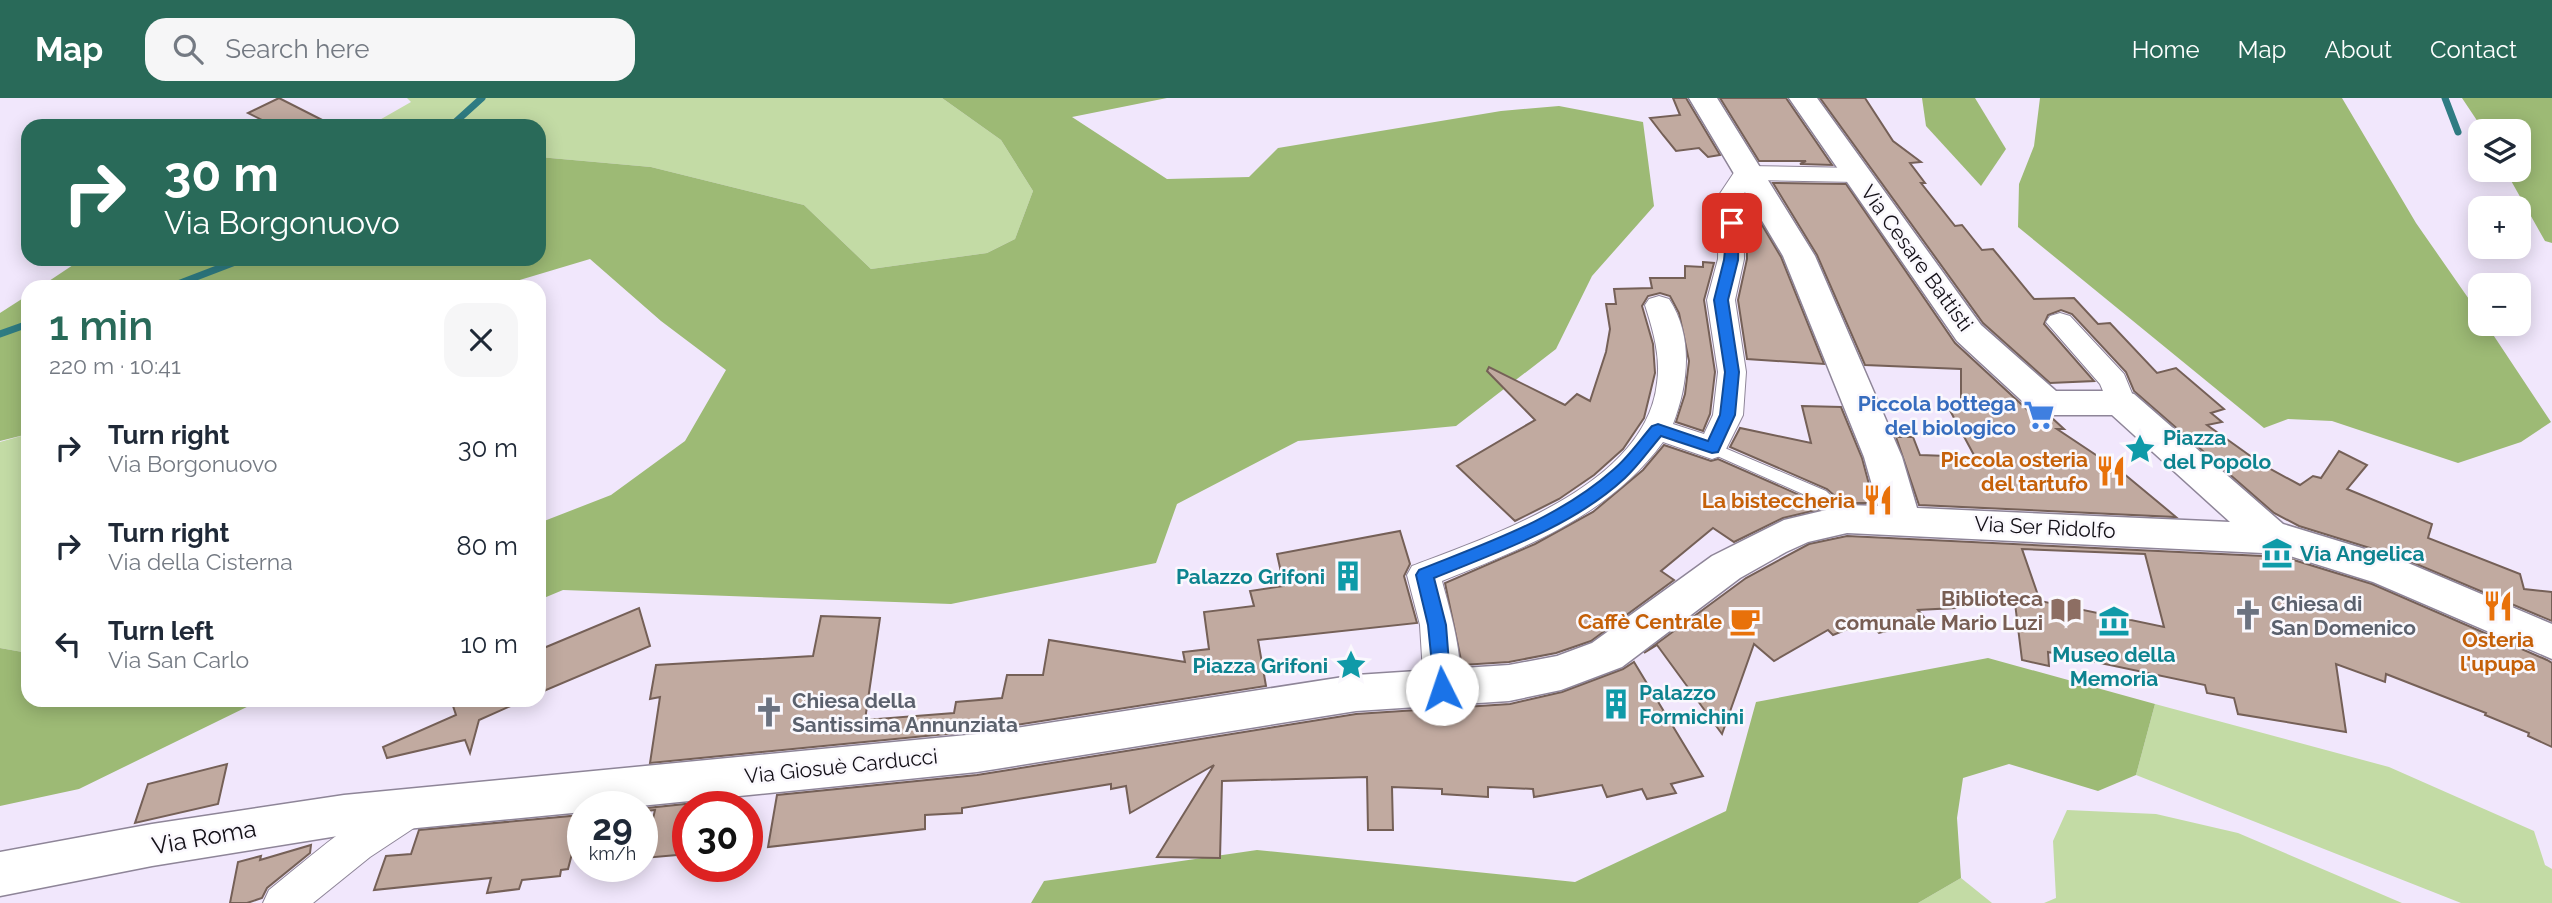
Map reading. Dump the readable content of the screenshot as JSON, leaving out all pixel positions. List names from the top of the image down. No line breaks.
{"streets":{"main road":["Via Cesare Battisti","Via Ser Ridolfo","Via Giosuè Carducci","Via Roma"]},"crossings":[["Via Ser Ridolfo","Via Giosuè Carducci"],["Via Giosuè Carducci","Via Roma"]],"places":{"supermarket":["Piccola bottega del biologico"],"place":["Piazza del Popolo","Piazza Grifoni"],"restaurant":["Piccola osteria del tartufo","La bisteccheria","Osteria l'upupa"],"museum":["Via Angelica","Museo della Memoria"],"building":["Palazzo Grifoni","Palazzo Formichini"],"library":["Biblioteca comunale Mario Luzi"],"church":["Chiesa di San Domenico","Chiesa della Santissima Annunziata"],"cafe":["Caffè Centrale"]},"page":{"header":"Map","search":"Search here","nav":["Home","Map","About","Contact"],"map_buttons":["+","−"],"turn":["30 m","Via Borgonuovo"],"heading":["1 min","220 m · 10:41"],"list":[{"name":"Turn right","note":"Via Borgonuovo","value":"30 m"},{"name":"Turn right","note":"Via della Cisterna","value":"80 m"},{"name":"Turn left","note":"Via San Carlo","value":"10 m"}],"speed":"29 km/h","limit":"30"}}
